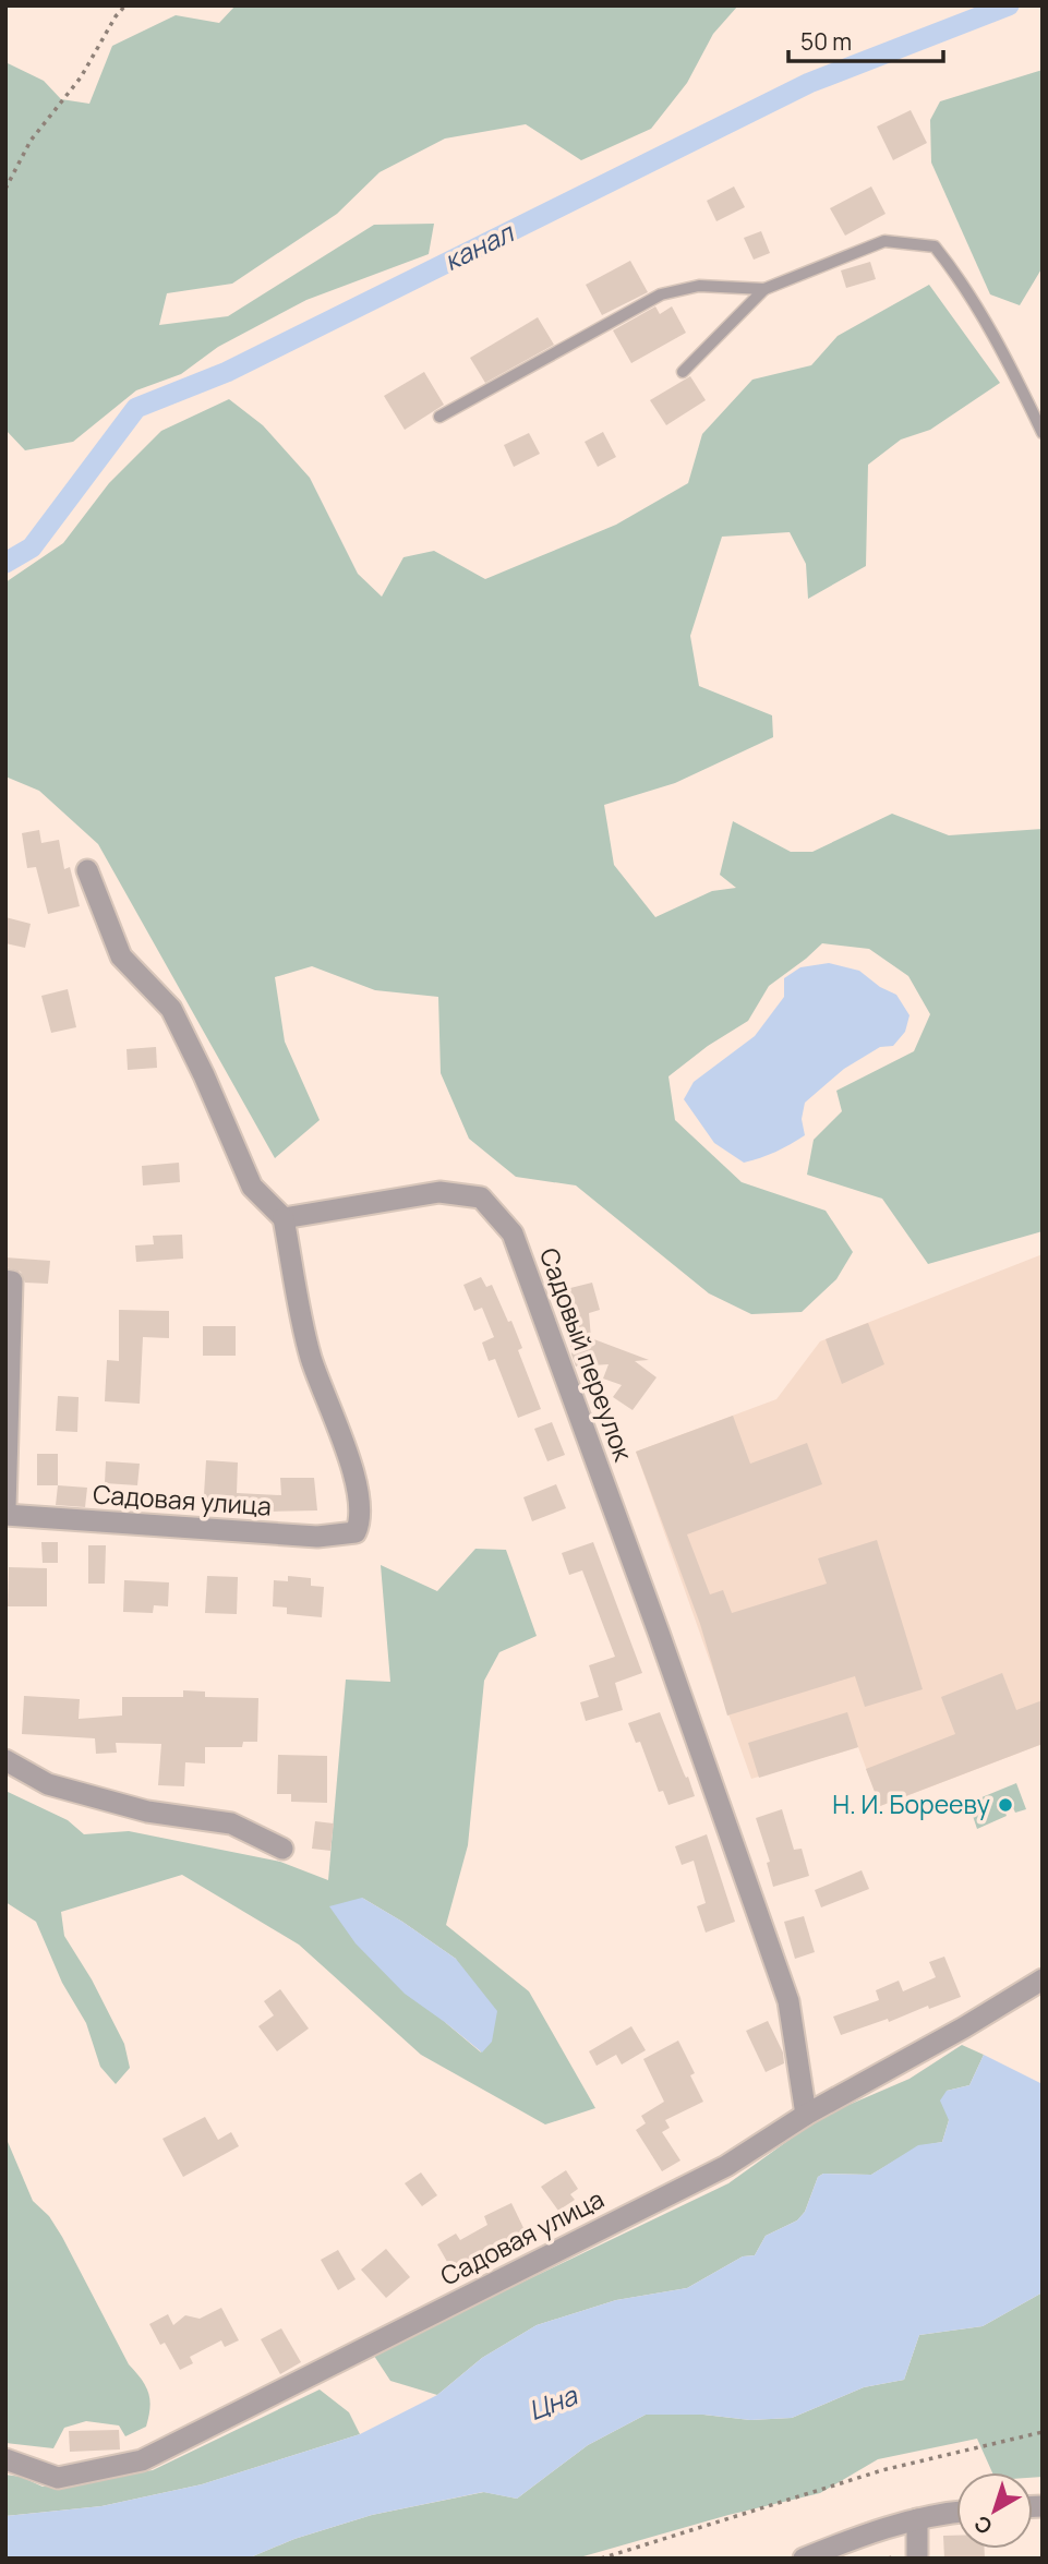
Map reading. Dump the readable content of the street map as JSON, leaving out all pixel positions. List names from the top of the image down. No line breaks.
{"streets":{"street":["Садовый переулок","Садовая улица"]},"crossings":[["Садовый переулок","Садовая улица"]],"water":["канал","Цна"],"places":["Н. И. Борееву"],"scale_bar":"50 m","north":"bottom left"}
